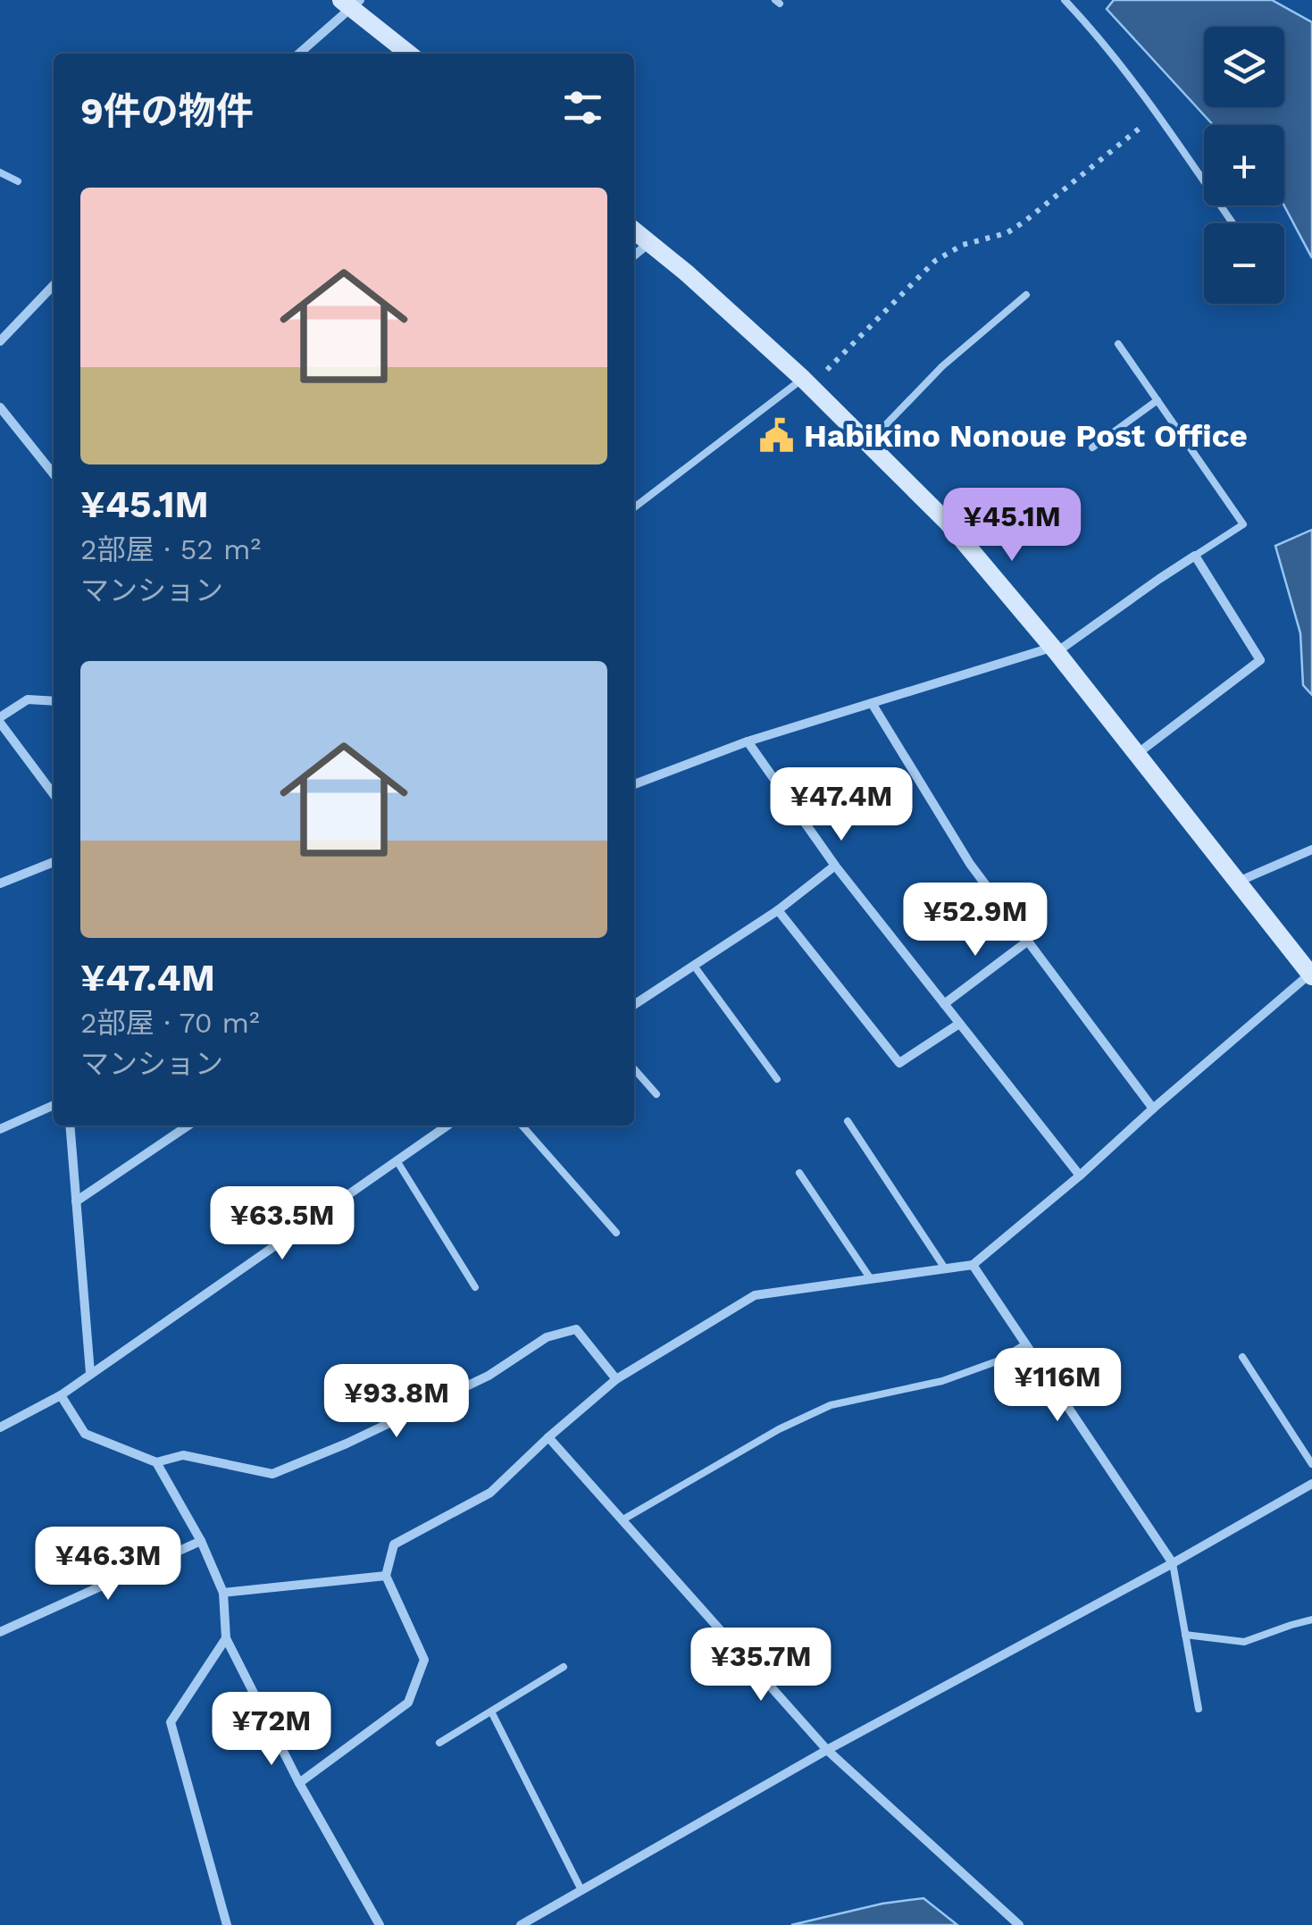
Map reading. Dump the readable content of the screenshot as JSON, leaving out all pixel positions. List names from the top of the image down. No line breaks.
{"places":{"public building":["Habikino Nonoue Post Office"]},"page":{"map_buttons":["+","−"],"heading":"9件の物件","list":[{"name":"¥45.1M","note":"2部屋 · 52 m² · マンション"},{"name":"¥47.4M","note":"2部屋 · 70 m² · マンション"}],"price":["¥45.1M","¥47.4M","¥52.9M","¥63.5M","¥116M","¥93.8M","¥46.3M","¥35.7M","¥72M"]}}
